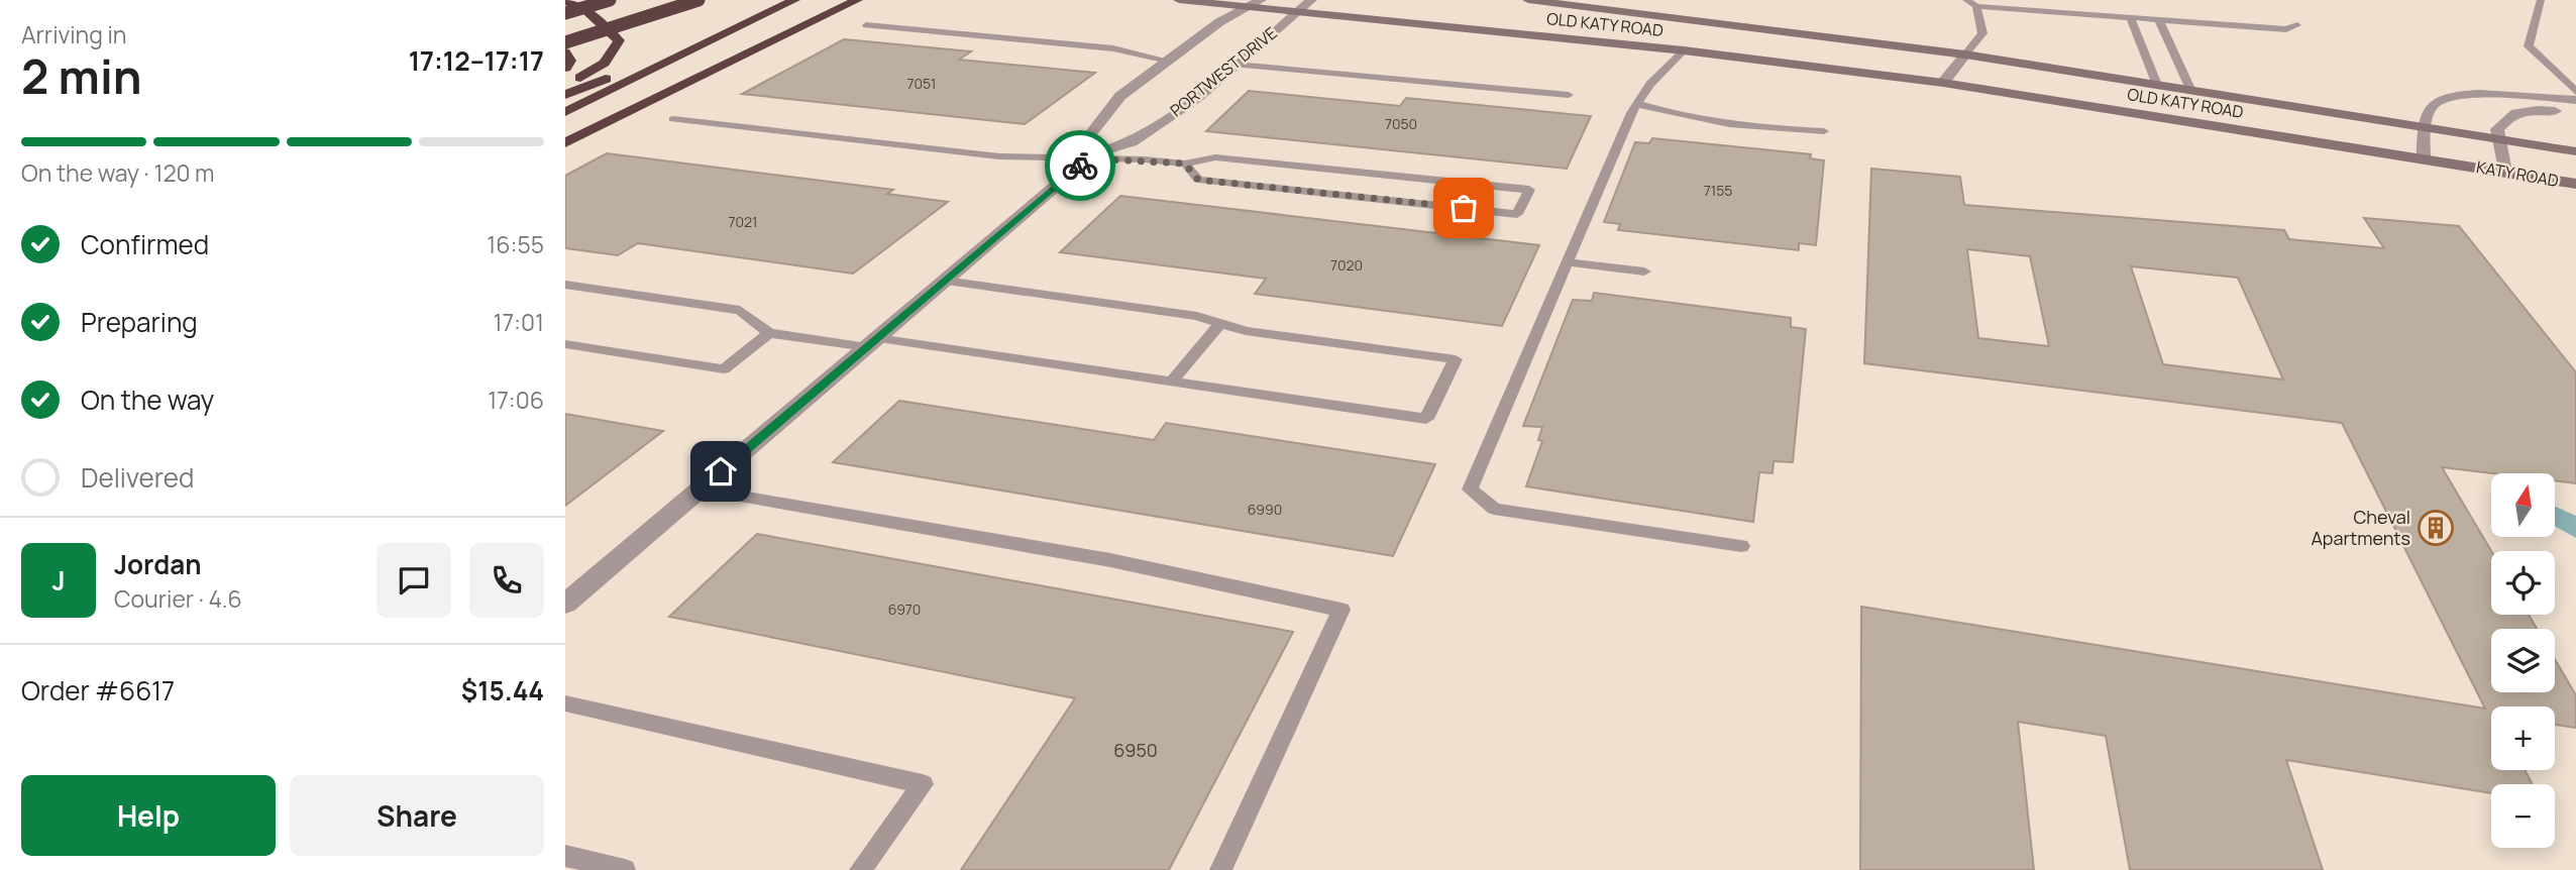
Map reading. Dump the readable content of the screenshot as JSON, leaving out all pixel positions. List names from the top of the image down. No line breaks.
{"streets":{"main road":["OLD KATY ROAD","KATY ROAD"],"street":["PORTWEST DRIVE"]},"crossings":[["OLD KATY ROAD","PORTWEST DRIVE"],["OLD KATY ROAD","KATY ROAD"]],"places":{"building":["Cheval Apartments"]},"house_numbers":["7051","7050","7155","7021","7020","6990","6970","6950"],"north":"top","page":{"heading":["2 min","Arriving in","17:12–17:17"],"panel":["Jordan","Courier · 4.6","Order #6617","$15.44"],"bar":"On the way · 120 m","list":[["Confirmed","16:55"],["Preparing","17:01"],["On the way","17:06"],"Delivered"],"map_buttons":["+","−"],"round":"J","buttons":["Help","Share"]}}
